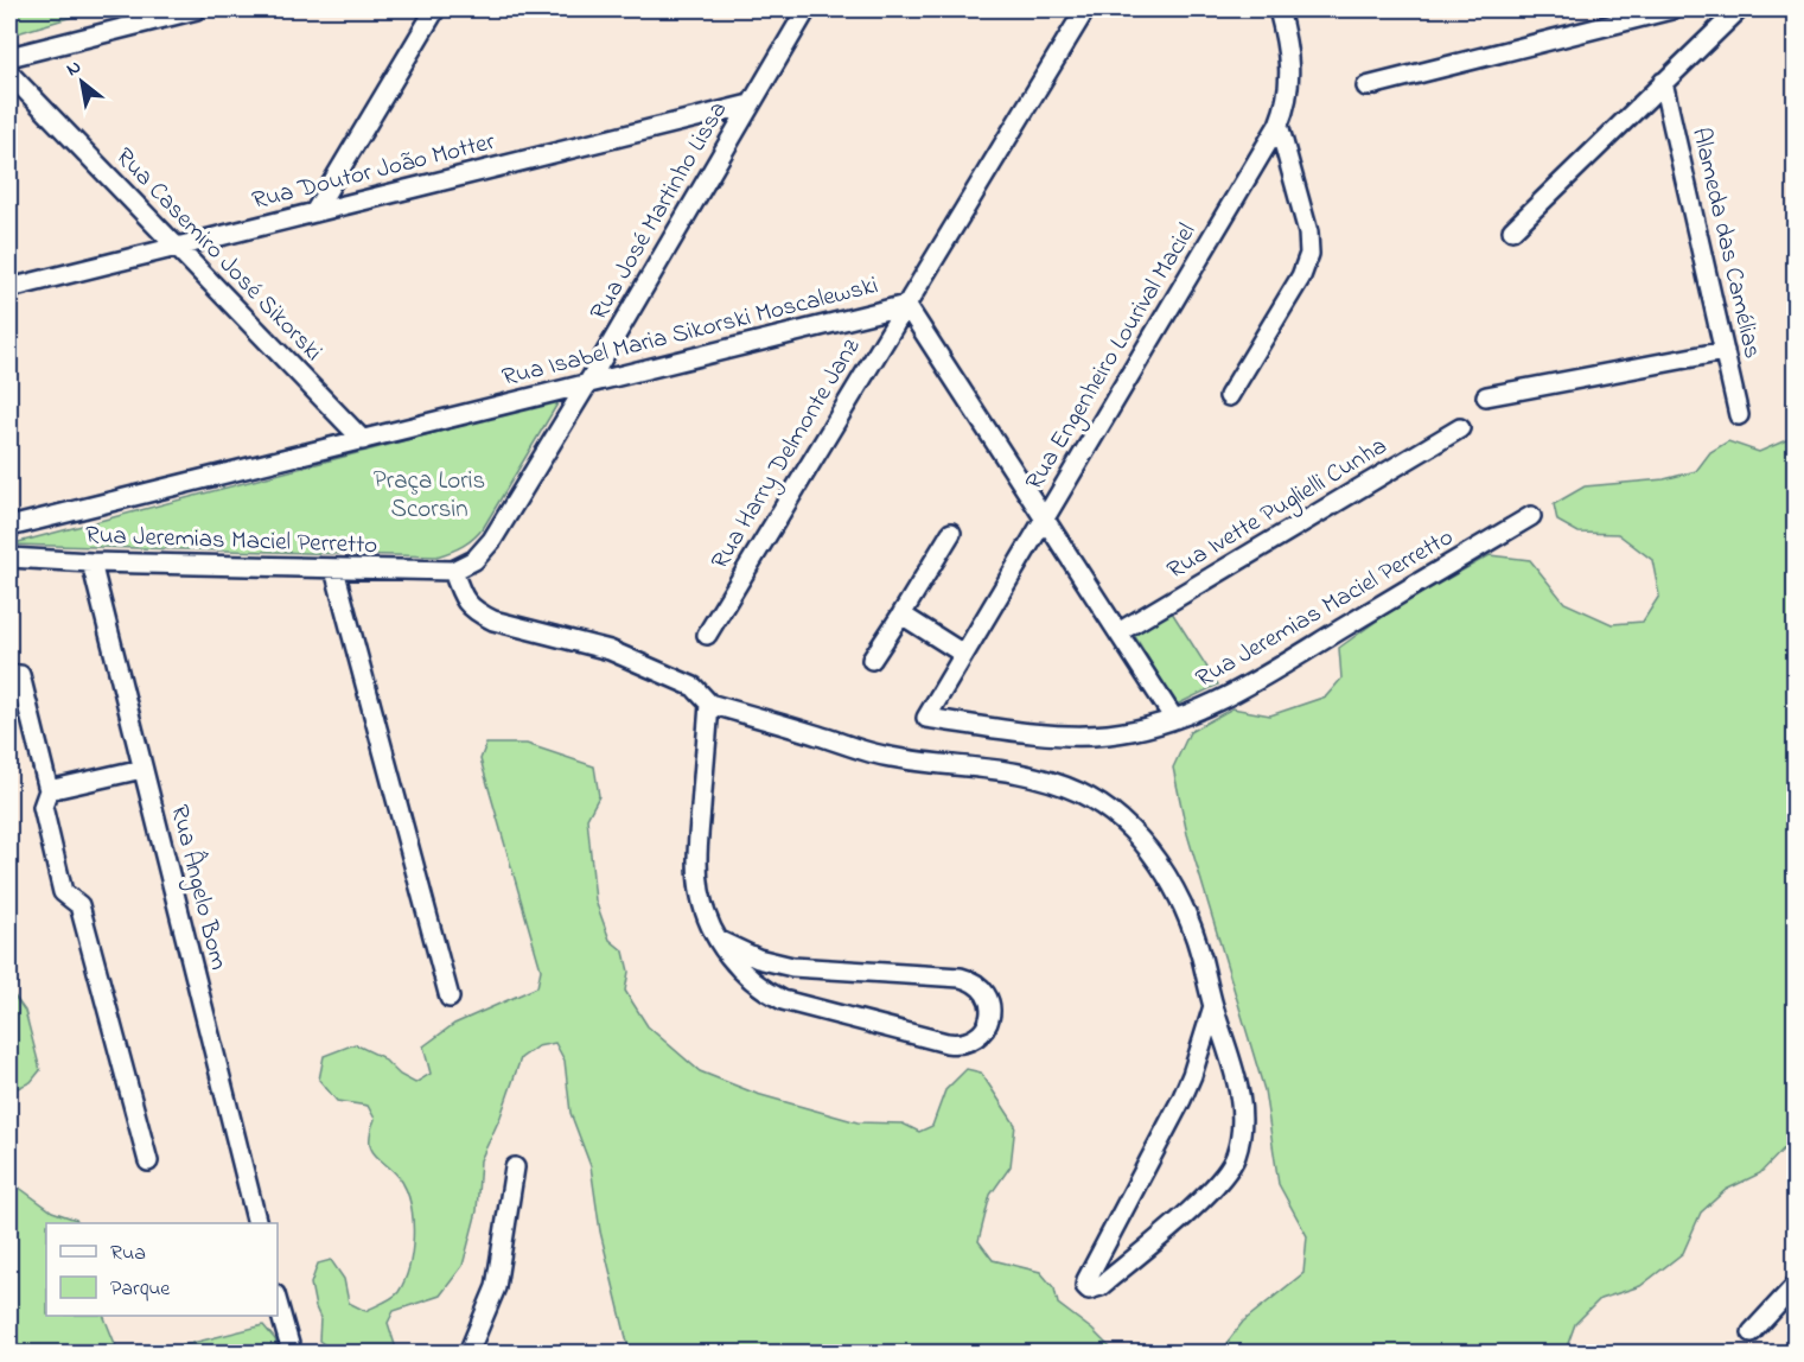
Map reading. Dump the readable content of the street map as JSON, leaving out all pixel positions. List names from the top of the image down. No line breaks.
{"streets":{"street":["Rua Doutor João Motter","Rua José Martinho Lissa","Alameda das Camélias","Rua Casemiro José Sikorski","Rua Isabel Maria Sikorski Moscalewski","Rua Engenheiro Lourival Maciel","Rua Harry Delmonte Janz","Rua Ivette Puglielli Cunha","Rua Jeremias Maciel Perretto","Rua Ângelo Bom"]},"crossings":[["Rua Doutor João Motter","Rua José Martinho Lissa"],["Rua Doutor João Motter","Rua Casemiro José Sikorski"],["Rua José Martinho Lissa","Rua Isabel Maria Sikorski Moscalewski"],["Rua José Martinho Lissa","Rua Jeremias Maciel Perretto"],["Rua Casemiro José Sikorski","Rua Isabel Maria Sikorski Moscalewski"],["Rua Isabel Maria Sikorski Moscalewski","Rua Engenheiro Lourival Maciel"],["Rua Isabel Maria Sikorski Moscalewski","Rua Harry Delmonte Janz"],["Rua Isabel Maria Sikorski Moscalewski","Rua Ivette Puglielli Cunha"],["Rua Isabel Maria Sikorski Moscalewski","Rua Jeremias Maciel Perretto"],["Rua Engenheiro Lourival Maciel","Rua Jeremias Maciel Perretto"],["Rua Jeremias Maciel Perretto","Rua Ângelo Bom"]],"parks":["Praça Loris Scorsin"],"legend":["Rua","Parque"],"north":"top left"}
